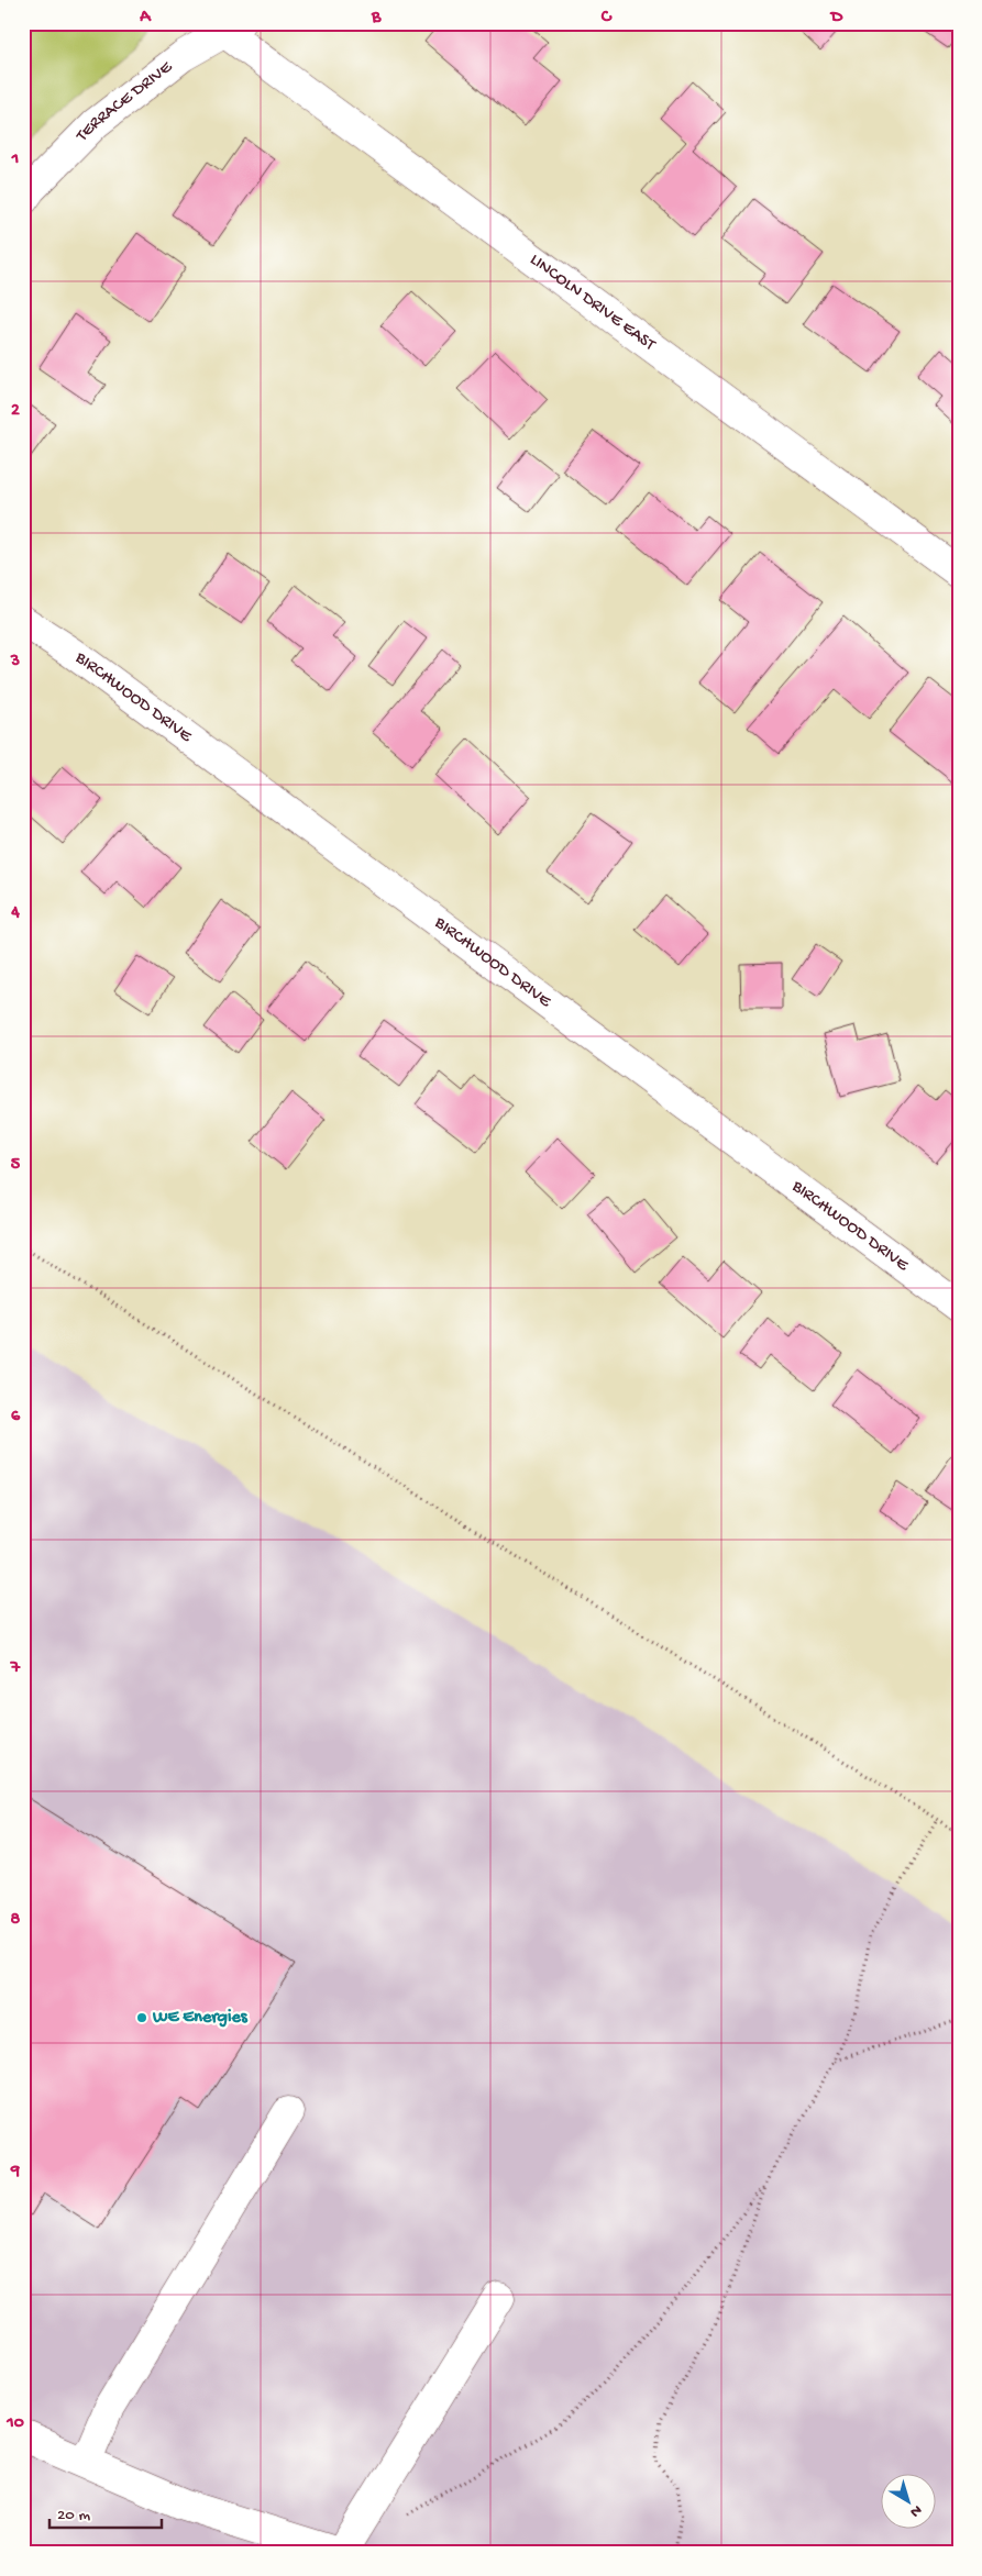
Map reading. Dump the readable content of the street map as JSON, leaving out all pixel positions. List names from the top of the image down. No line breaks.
{"streets":{"street":["TERRACE DRIVE","LINCOLN DRIVE EAST","BIRCHWOOD DRIVE"]},"crossings":[["TERRACE DRIVE","LINCOLN DRIVE EAST"]],"places":["WE Energies"],"scale_bar":"20 m","north":"bottom right","grid":{"columns":["A","B","C","D"],"rows":["1","2","3","4","5","6","7","8","9","10"]}}
